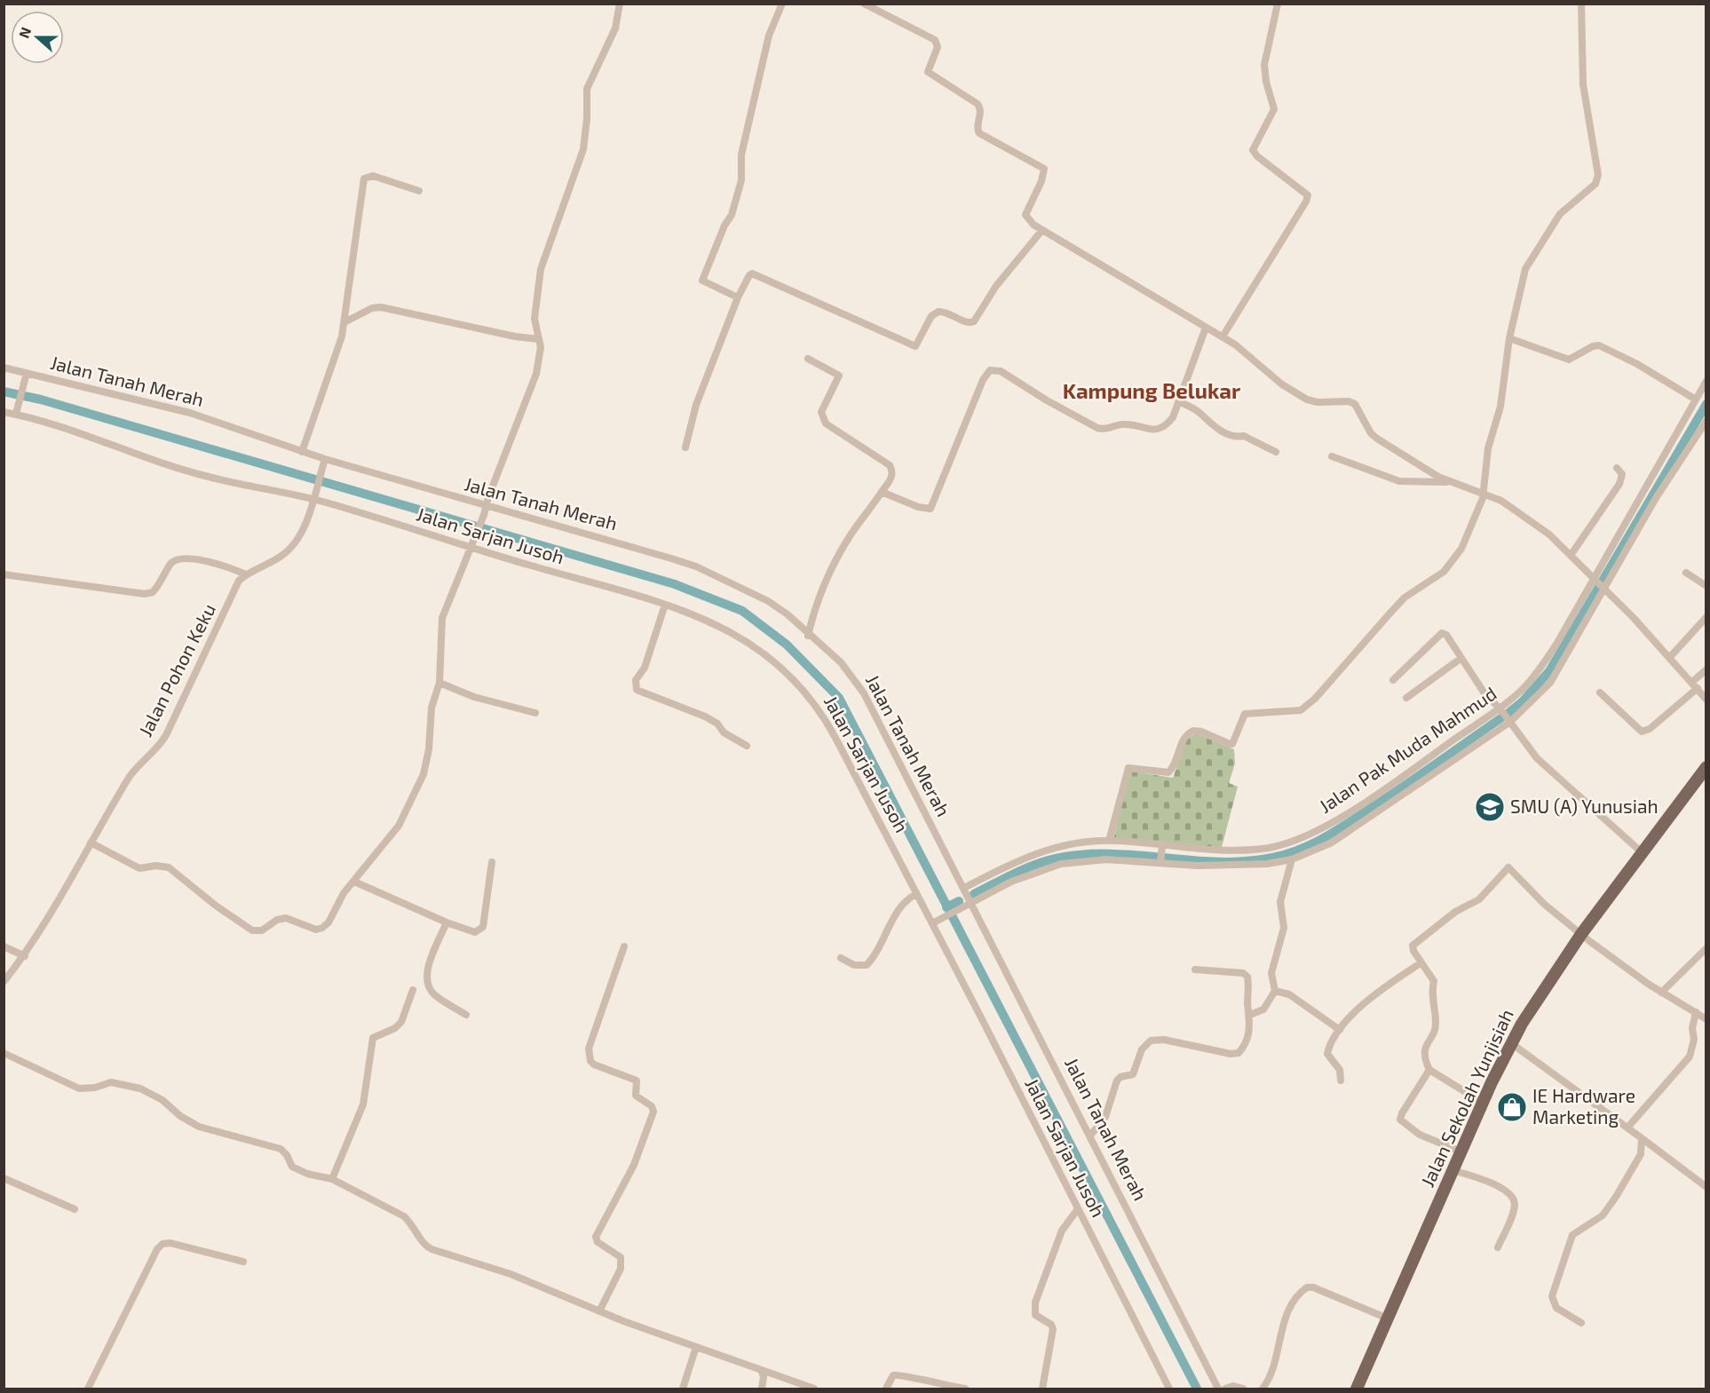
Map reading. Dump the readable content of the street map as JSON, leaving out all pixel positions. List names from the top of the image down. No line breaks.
{"streets":{"main road":["Jalan Sekolah Yunjisiah"],"street":["Jalan Tanah Merah","Jalan Sarjan Jusoh","Jalan Pohon Keku","Jalan Pak Muda Mahmud"]},"crossings":[["Jalan Tanah Merah","Jalan Pohon Keku"],["Jalan Tanah Merah","Jalan Pak Muda Mahmud"],["Jalan Sarjan Jusoh","Jalan Pohon Keku"]],"districts":["Kampung Belukar"],"places":{"school or university":["SMU (A) Yunusiah"],"shop":["IE Hardware Marketing"]},"north":"left"}
